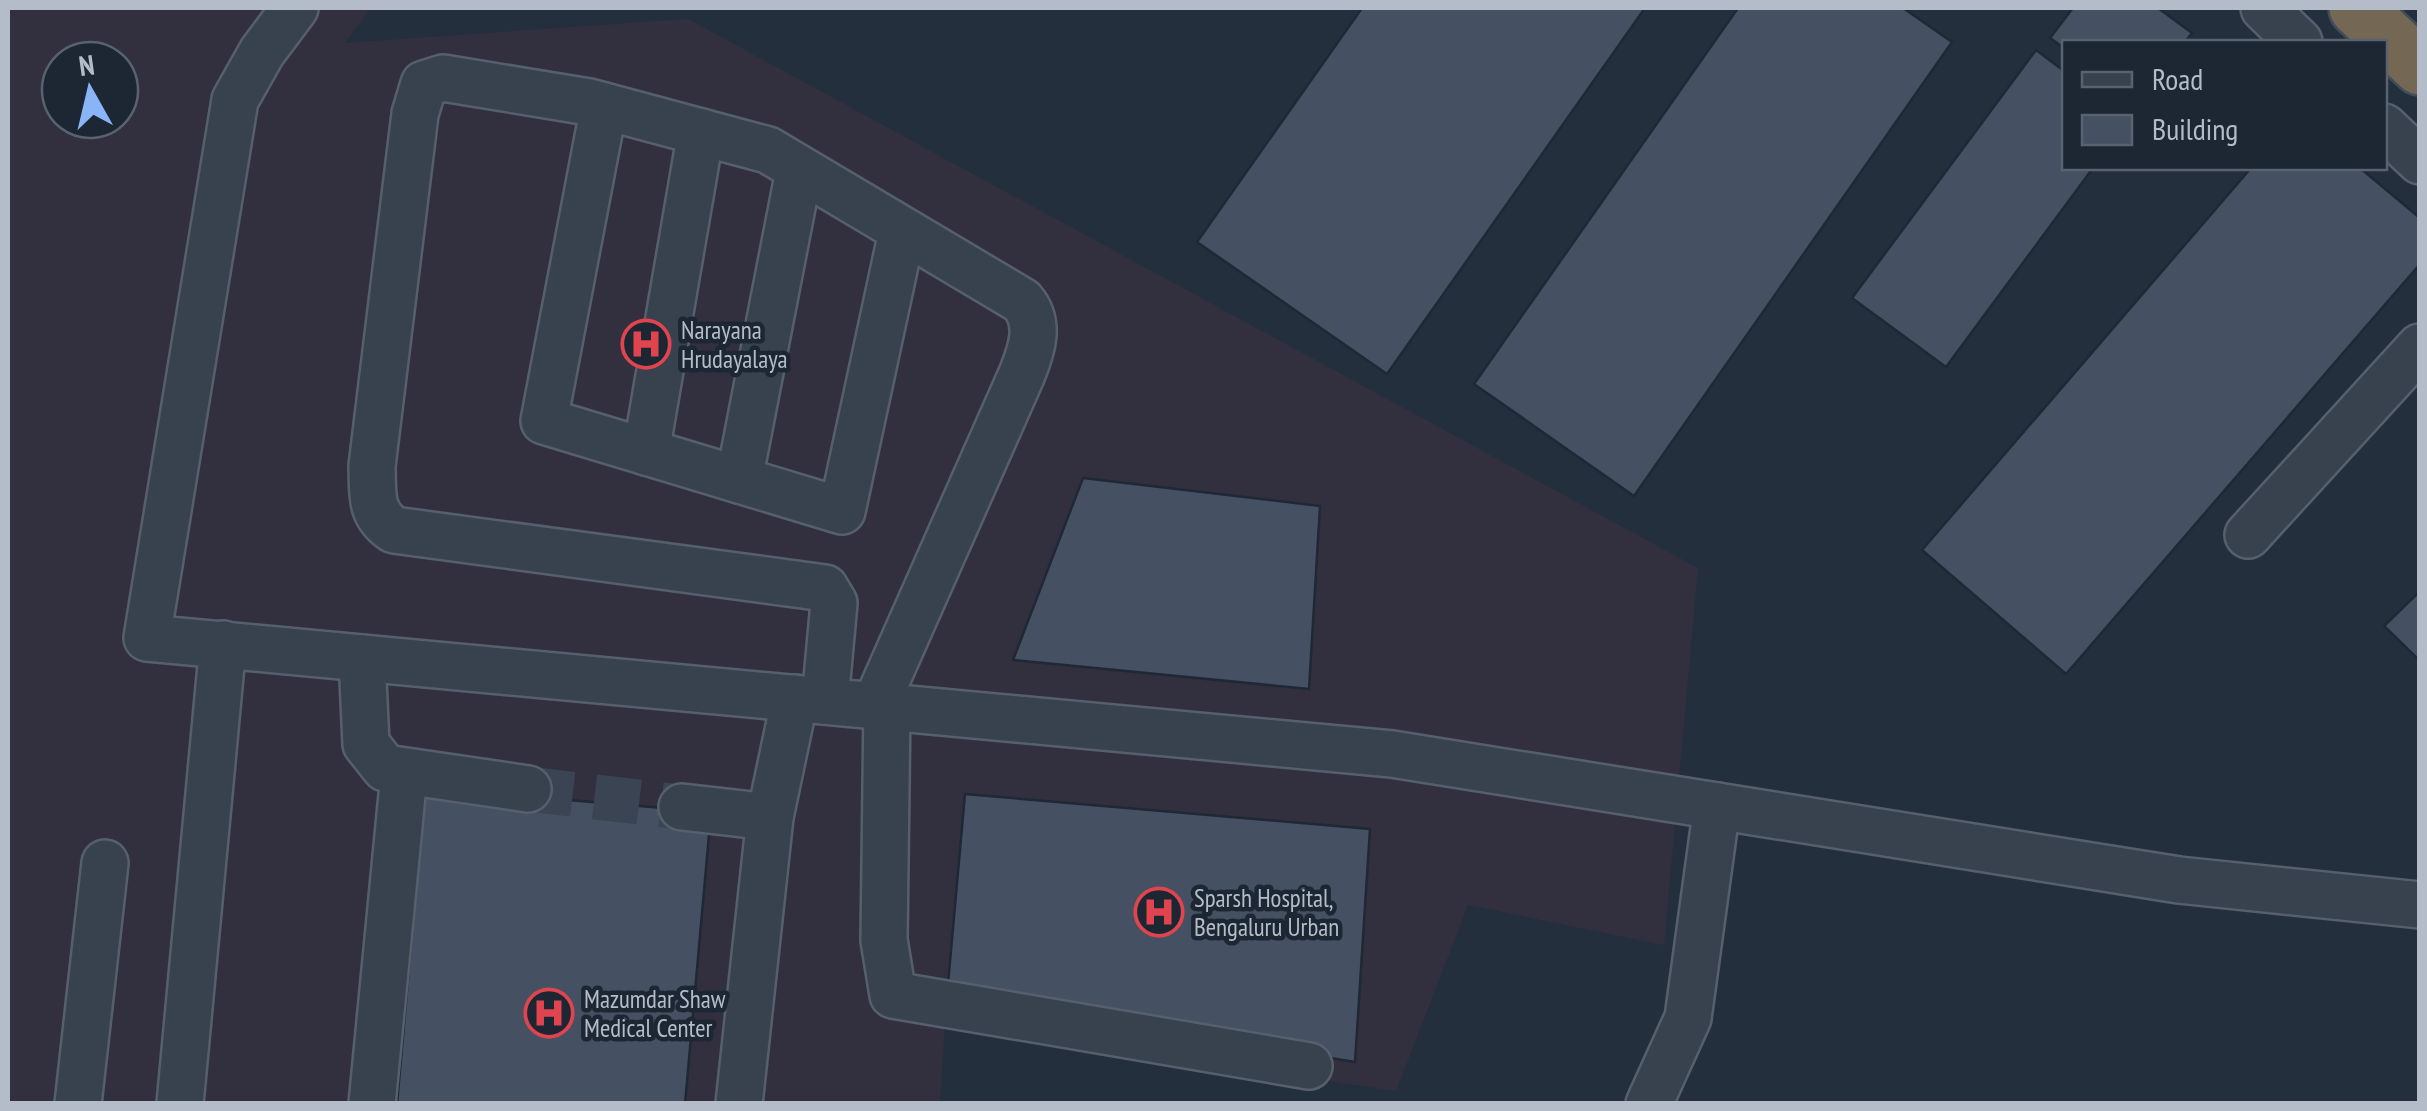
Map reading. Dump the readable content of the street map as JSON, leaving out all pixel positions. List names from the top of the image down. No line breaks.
{"places":{"hospital":["Narayana Hrudayalaya","Sparsh Hospital, Bengaluru Urban","Mazumdar Shaw Medical Center"]},"legend":["Road","Building"],"north":"top"}
